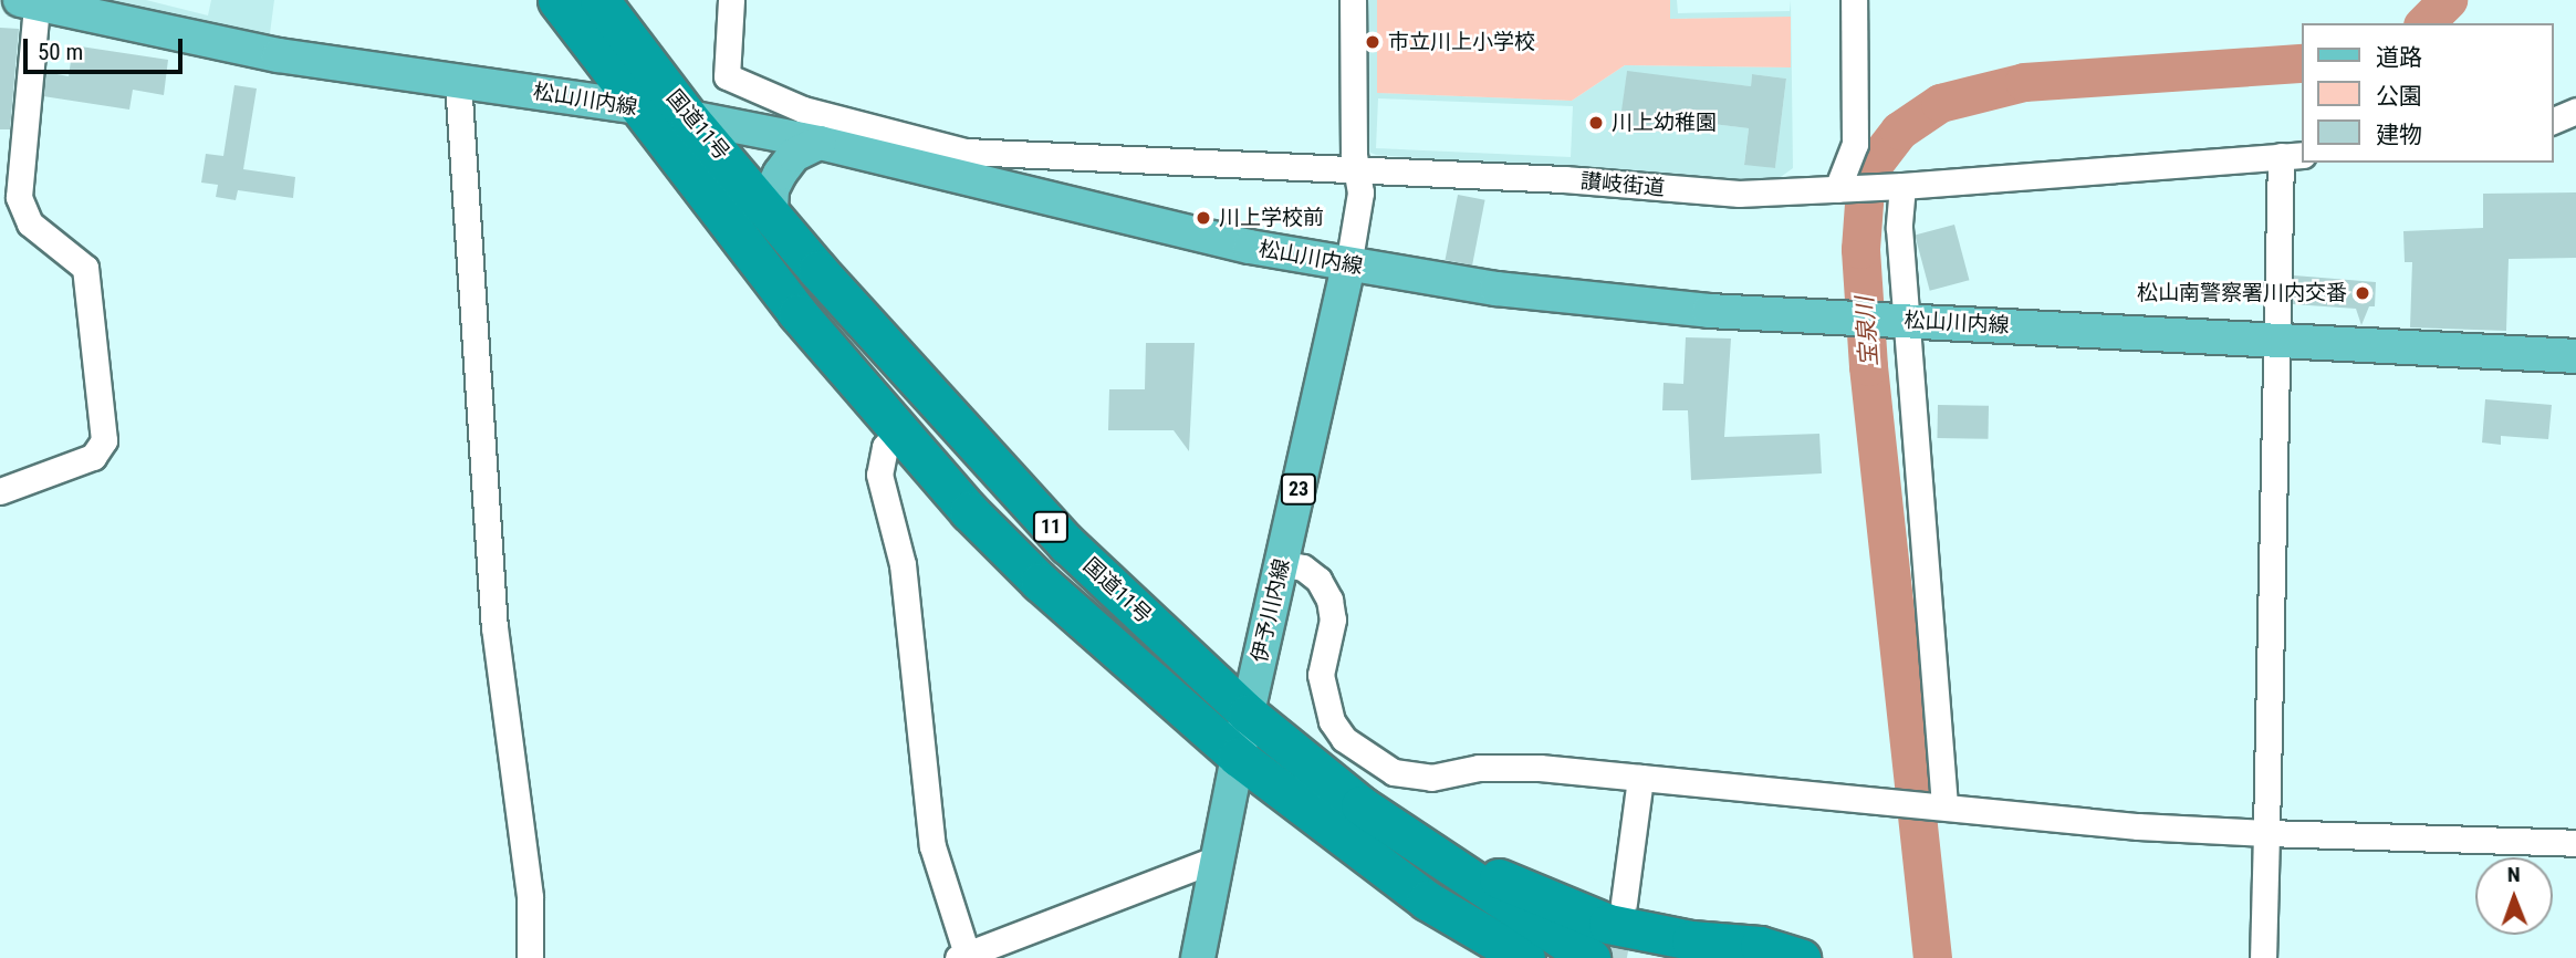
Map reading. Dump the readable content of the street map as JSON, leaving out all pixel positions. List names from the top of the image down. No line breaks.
{"streets":{"highway":["国道11号","11"],"main road":["松山川内線","23","伊予川内線"],"street":["讃岐街道"]},"crossings":[["松山川内線","国道11号"],["松山川内線","讃岐街道"],["松山川内線","伊予川内線"],["国道11号","伊予川内線"]],"water":["宝泉川"],"places":["市立川上小学校","川上幼稚園","川上学校前","松山南警察署川内交番"],"legend":["道路","公園","建物"],"scale_bar":"50 m","north":"top"}
